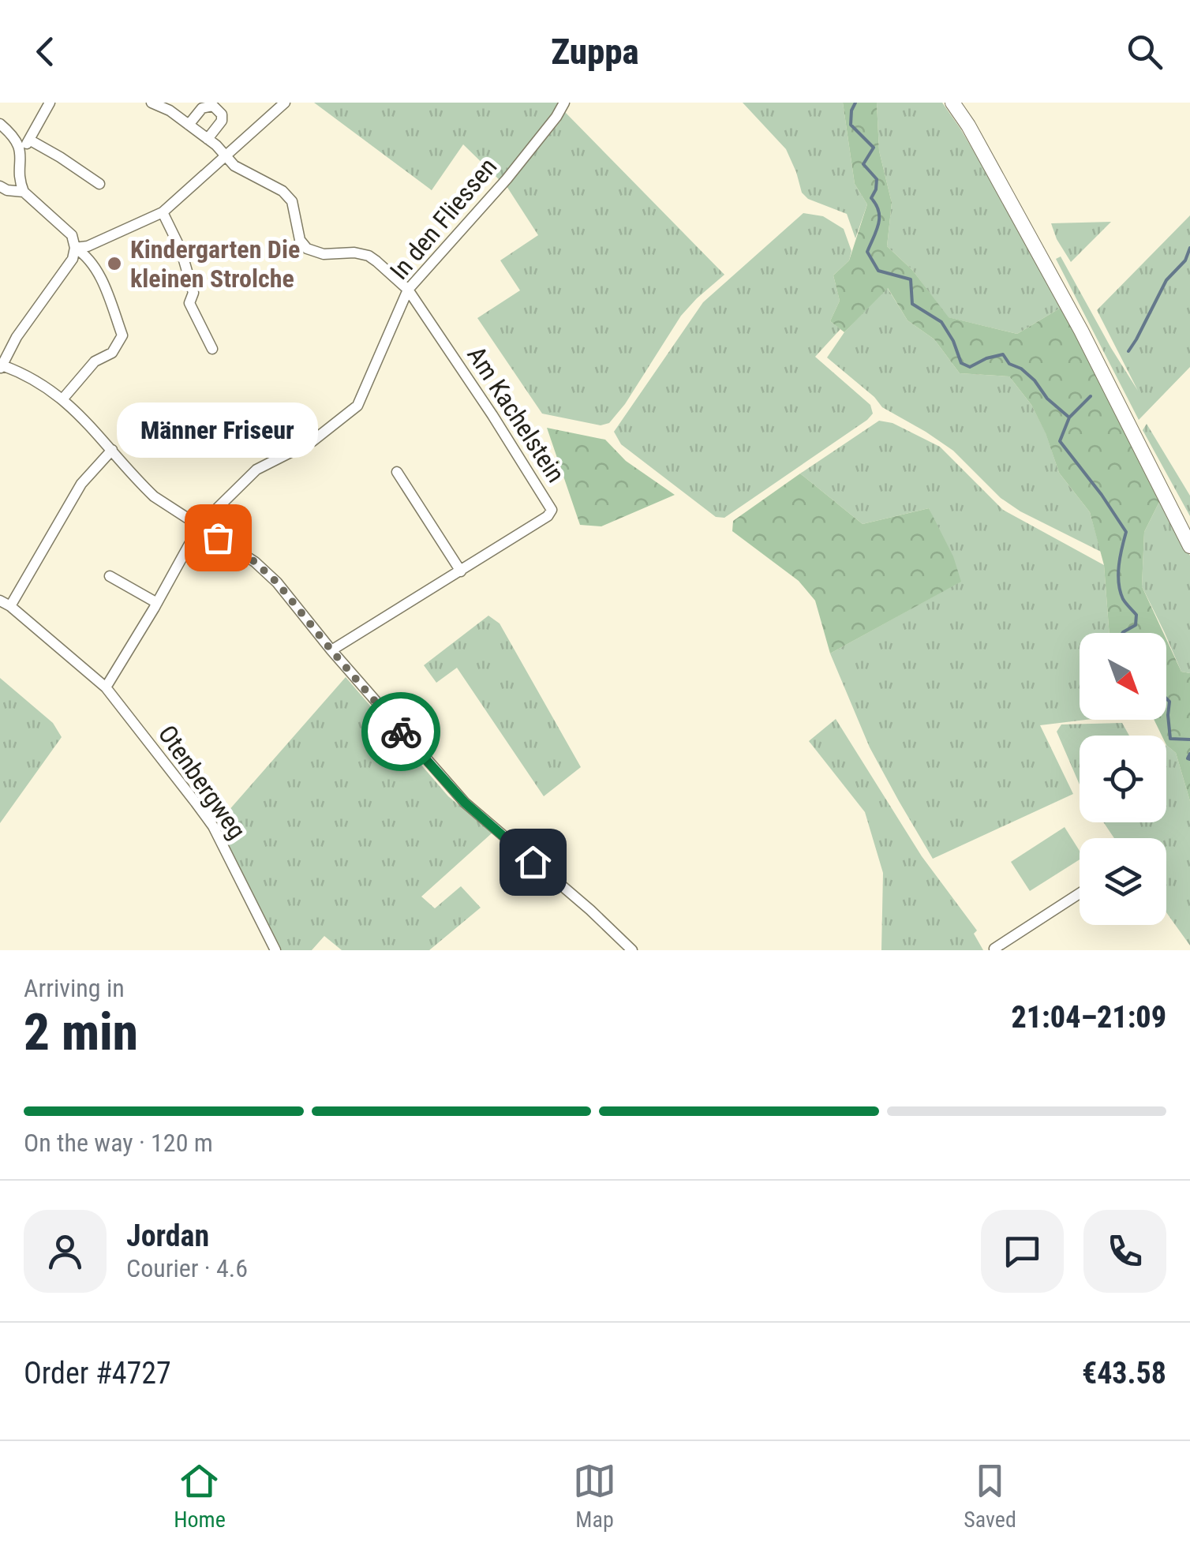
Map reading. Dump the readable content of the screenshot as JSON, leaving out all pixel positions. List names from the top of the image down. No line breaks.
{"streets":{"street":["In den Fliessen","Am Kachelstein","Otenbergweg"]},"crossings":[["In den Fliessen","Am Kachelstein"],["In den Fliessen","Otenbergweg"]],"places":["Kindergarten Die kleinen Strolche","Männer Friseur"],"north":"bottom right","page":{"header":"Zuppa","bubble":"Männer Friseur","heading":["2 min","Arriving in","21:04–21:09"],"panel":["Jordan","Courier · 4.6","Order #4727","€43.58"],"bar":"On the way · 120 m","tabs":["Home","Map","Saved"]}}
